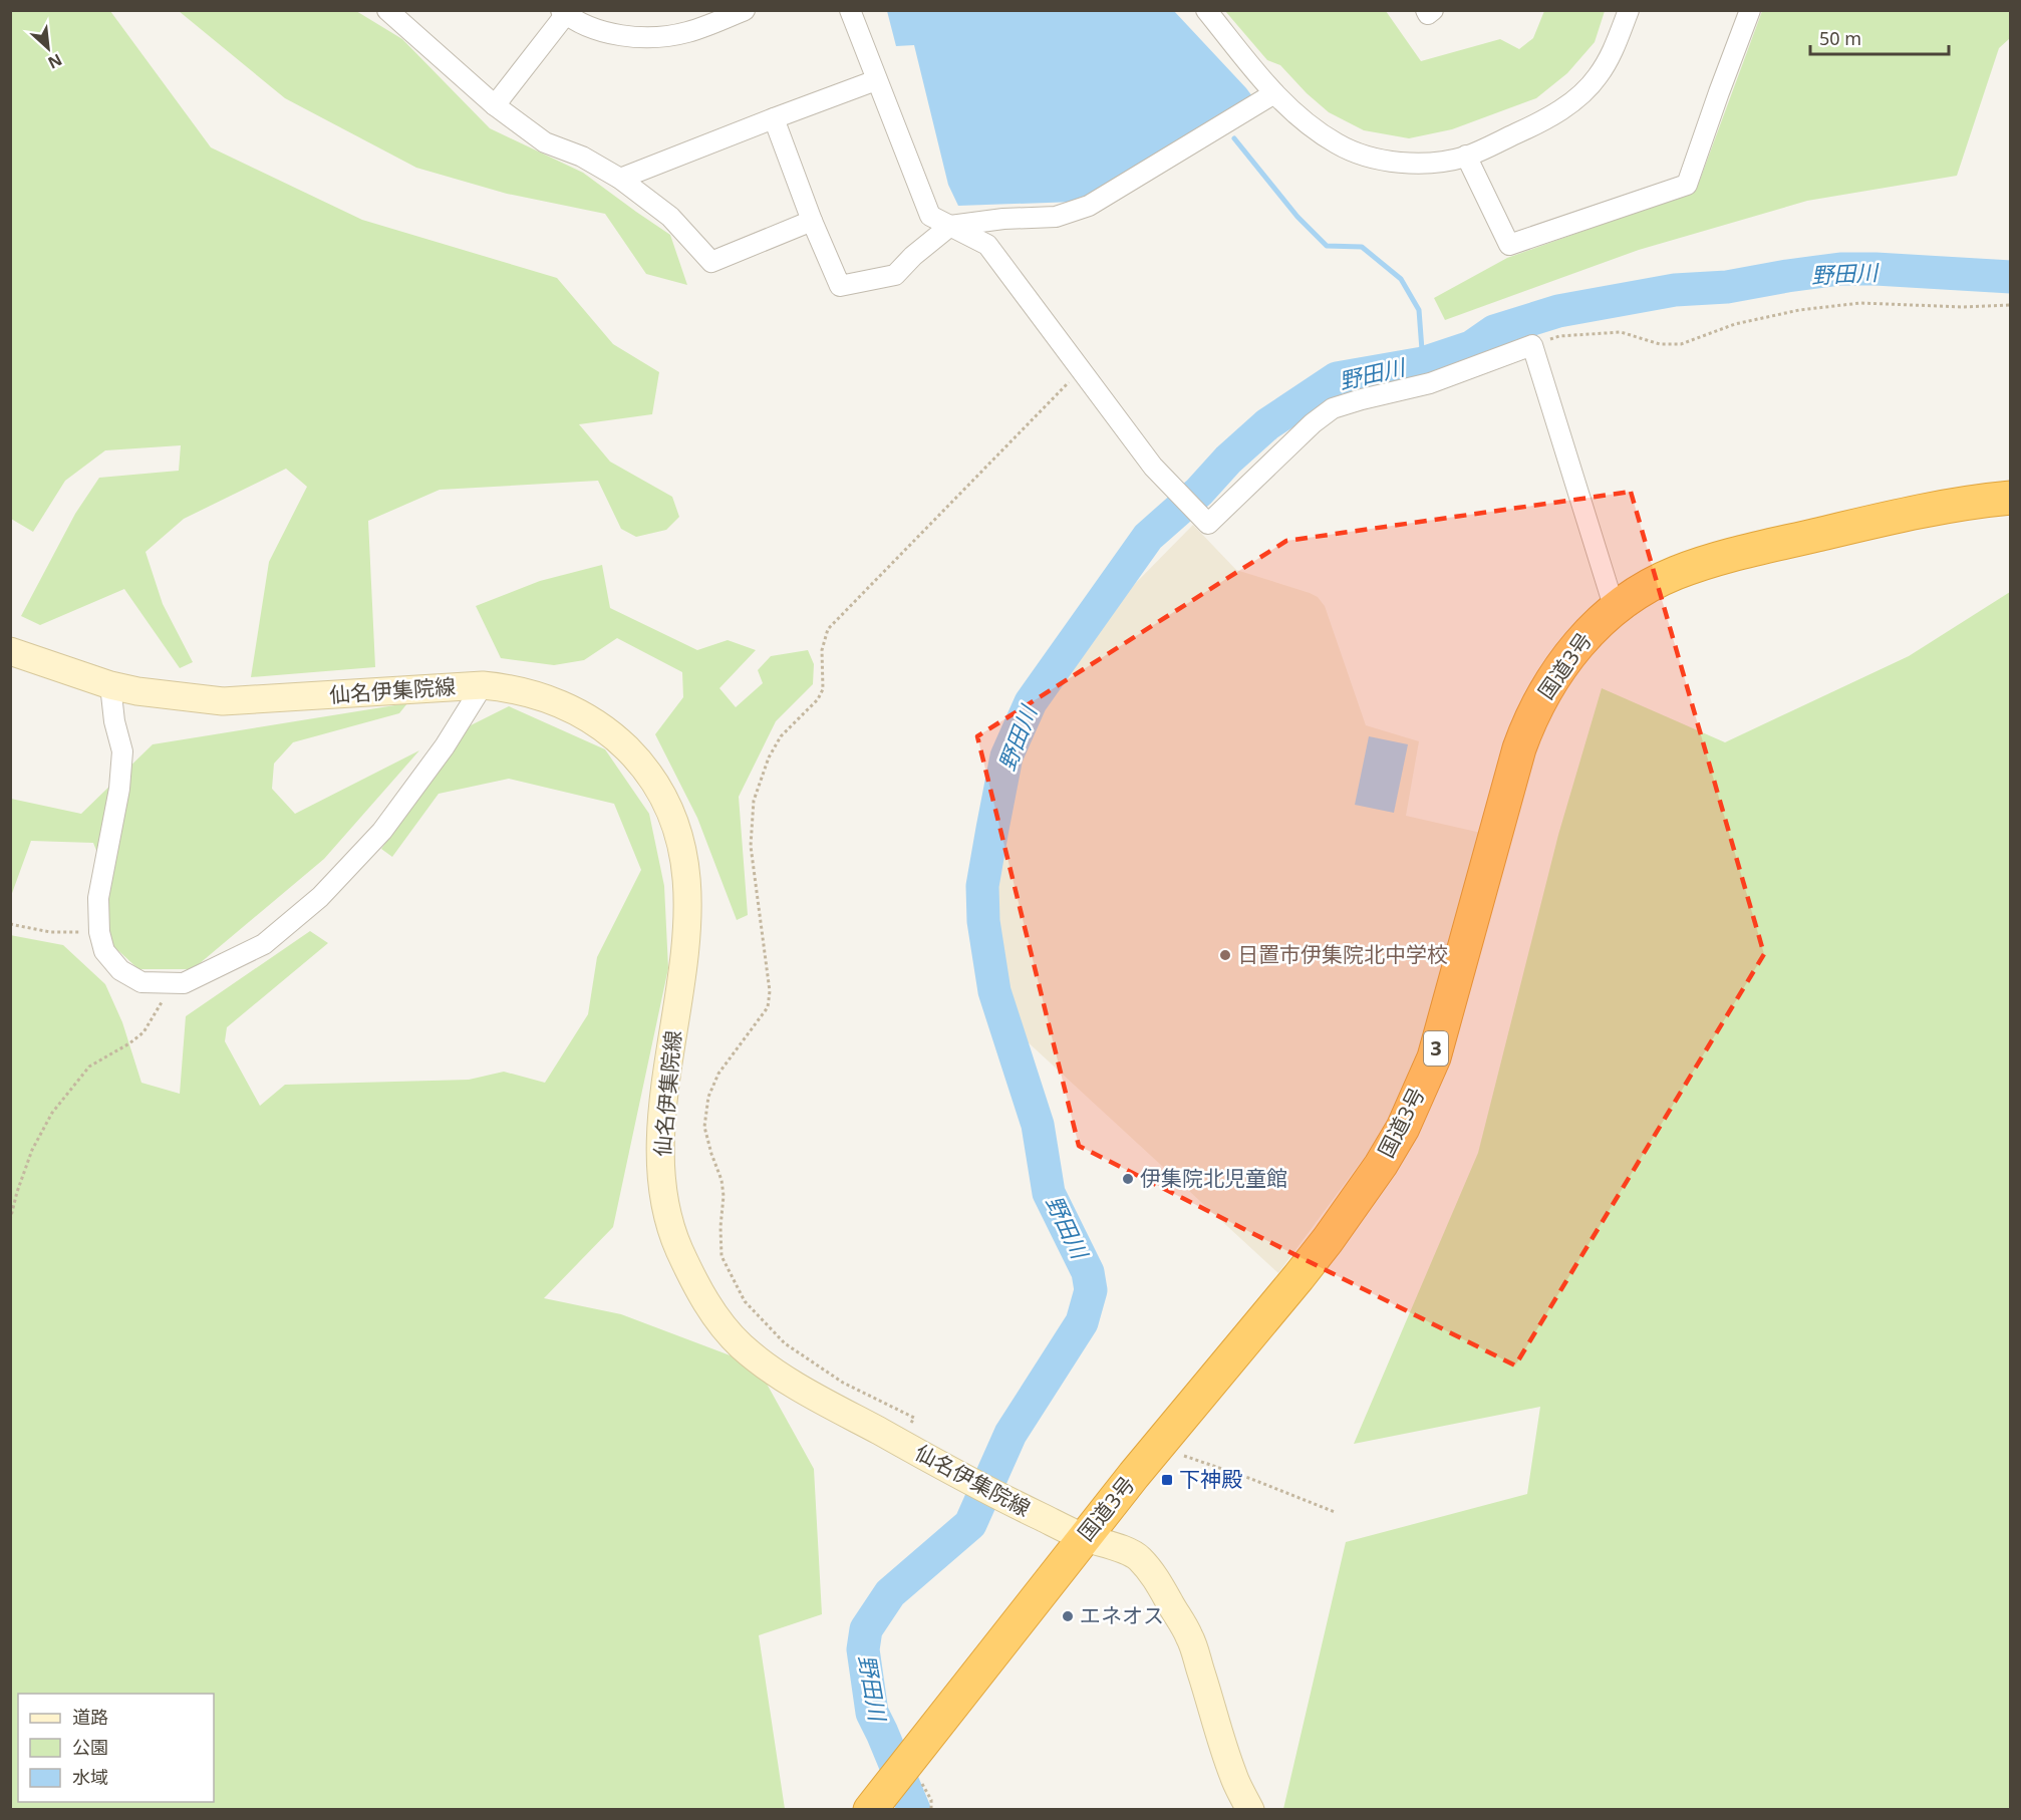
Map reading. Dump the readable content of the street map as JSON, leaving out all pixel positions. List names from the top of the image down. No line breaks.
{"streets":{"highway":["国道3号","3"],"main road":["仙名伊集院線"]},"crossings":[["国道3号","仙名伊集院線"]],"water":["野田川"],"places":{"other":["日置市伊集院北中学校","伊集院北児童館","エネオス"],"transit":["下神殿"]},"legend":["道路","公園","水域"],"scale_bar":"50 m","north":"bottom right"}
